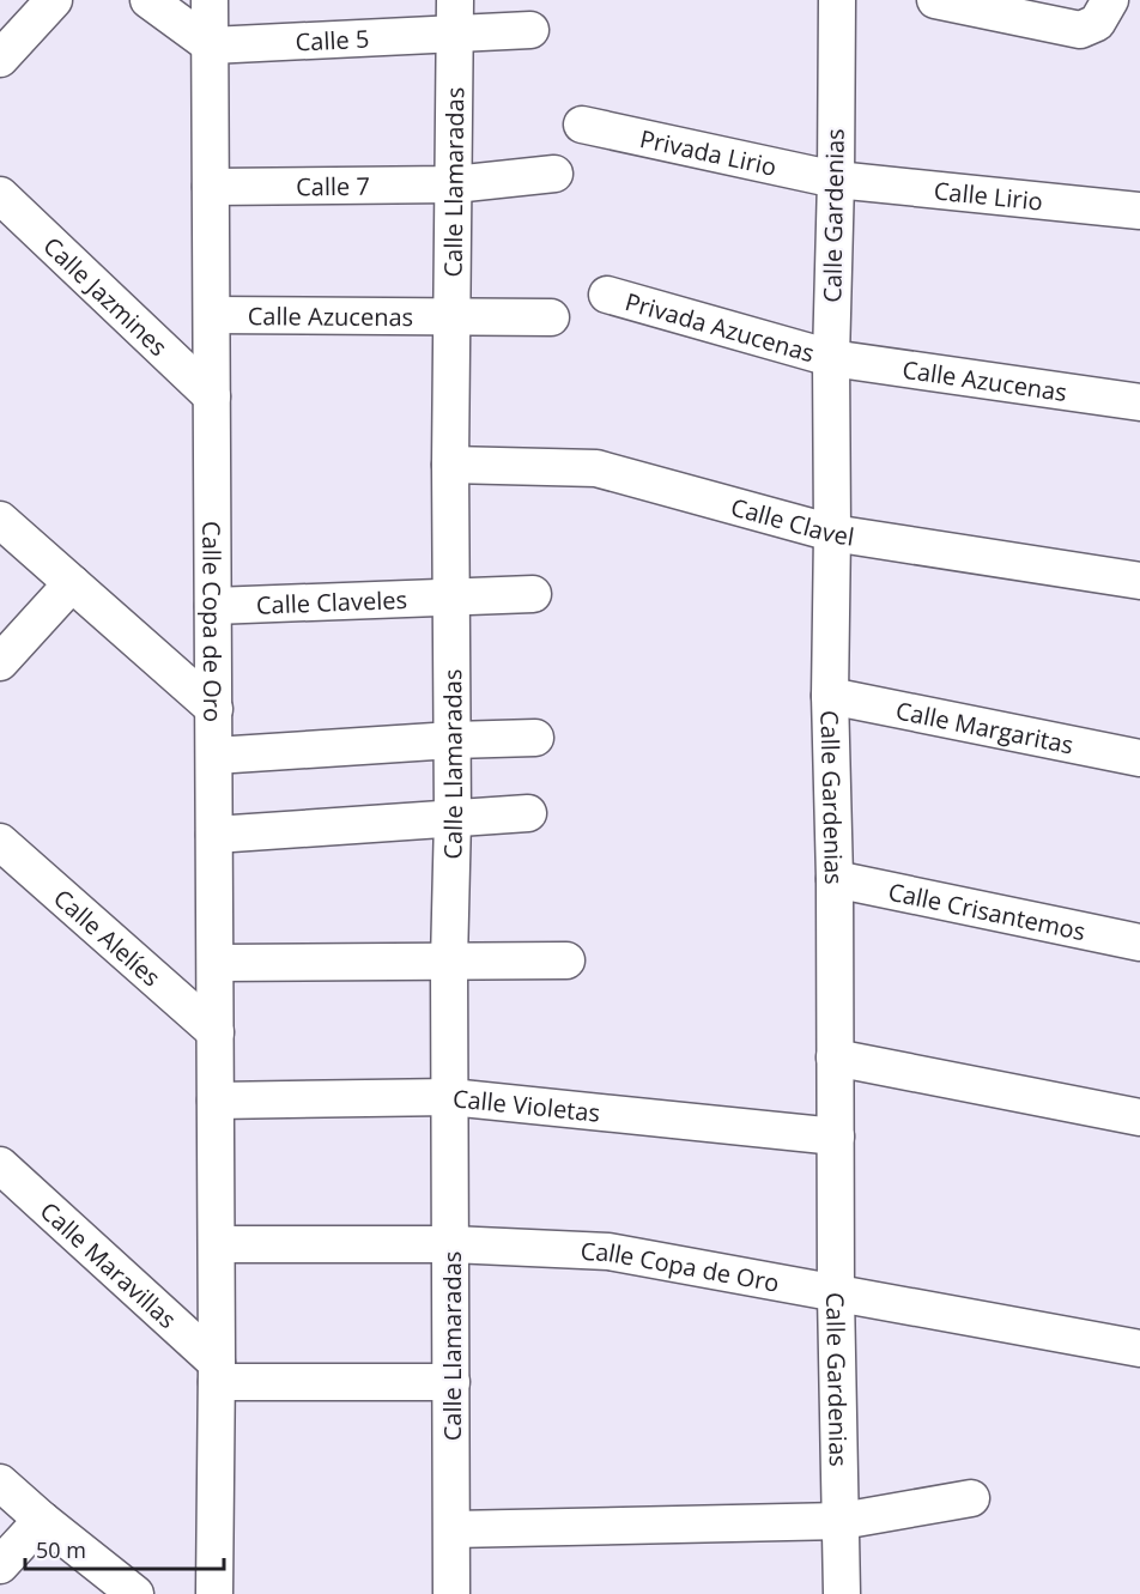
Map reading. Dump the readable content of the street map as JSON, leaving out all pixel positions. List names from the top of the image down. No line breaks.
{"streets":{"street":["Calle 5","Privada Lirio","Calle Llamaradas","Calle 7","Calle Lirio","Calle Gardenias","Calle Jazmines","Calle Azucenas","Privada Azucenas","Calle Clavel","Calle Claveles","Calle Copa de Oro","Calle Margaritas","Calle Crisantemos","Calle Alelíes","Calle Violetas","Calle Maravillas"]},"crossings":[["Calle 5","Calle Llamaradas"],["Calle 5","Calle Copa de Oro"],["Privada Lirio","Calle Lirio"],["Privada Lirio","Calle Gardenias"],["Calle Llamaradas","Calle 7"],["Calle Llamaradas","Calle Azucenas"],["Calle Llamaradas","Calle Clavel"],["Calle Llamaradas","Calle Claveles"],["Calle Llamaradas","Calle Copa de Oro"],["Calle Llamaradas","Calle Violetas"],["Calle 7","Calle Copa de Oro"],["Calle Lirio","Calle Gardenias"],["Calle Gardenias","Calle Azucenas"],["Calle Gardenias","Privada Azucenas"],["Calle Gardenias","Calle Clavel"],["Calle Gardenias","Calle Copa de Oro"],["Calle Gardenias","Calle Margaritas"],["Calle Gardenias","Calle Crisantemos"],["Calle Gardenias","Calle Violetas"],["Calle Jazmines","Calle Copa de Oro"],["Calle Azucenas","Privada Azucenas"],["Calle Azucenas","Calle Copa de Oro"],["Calle Claveles","Calle Copa de Oro"],["Calle Copa de Oro","Calle Alelíes"],["Calle Copa de Oro","Calle Violetas"],["Calle Copa de Oro","Calle Maravillas"]],"scale_bar":"50 m"}
